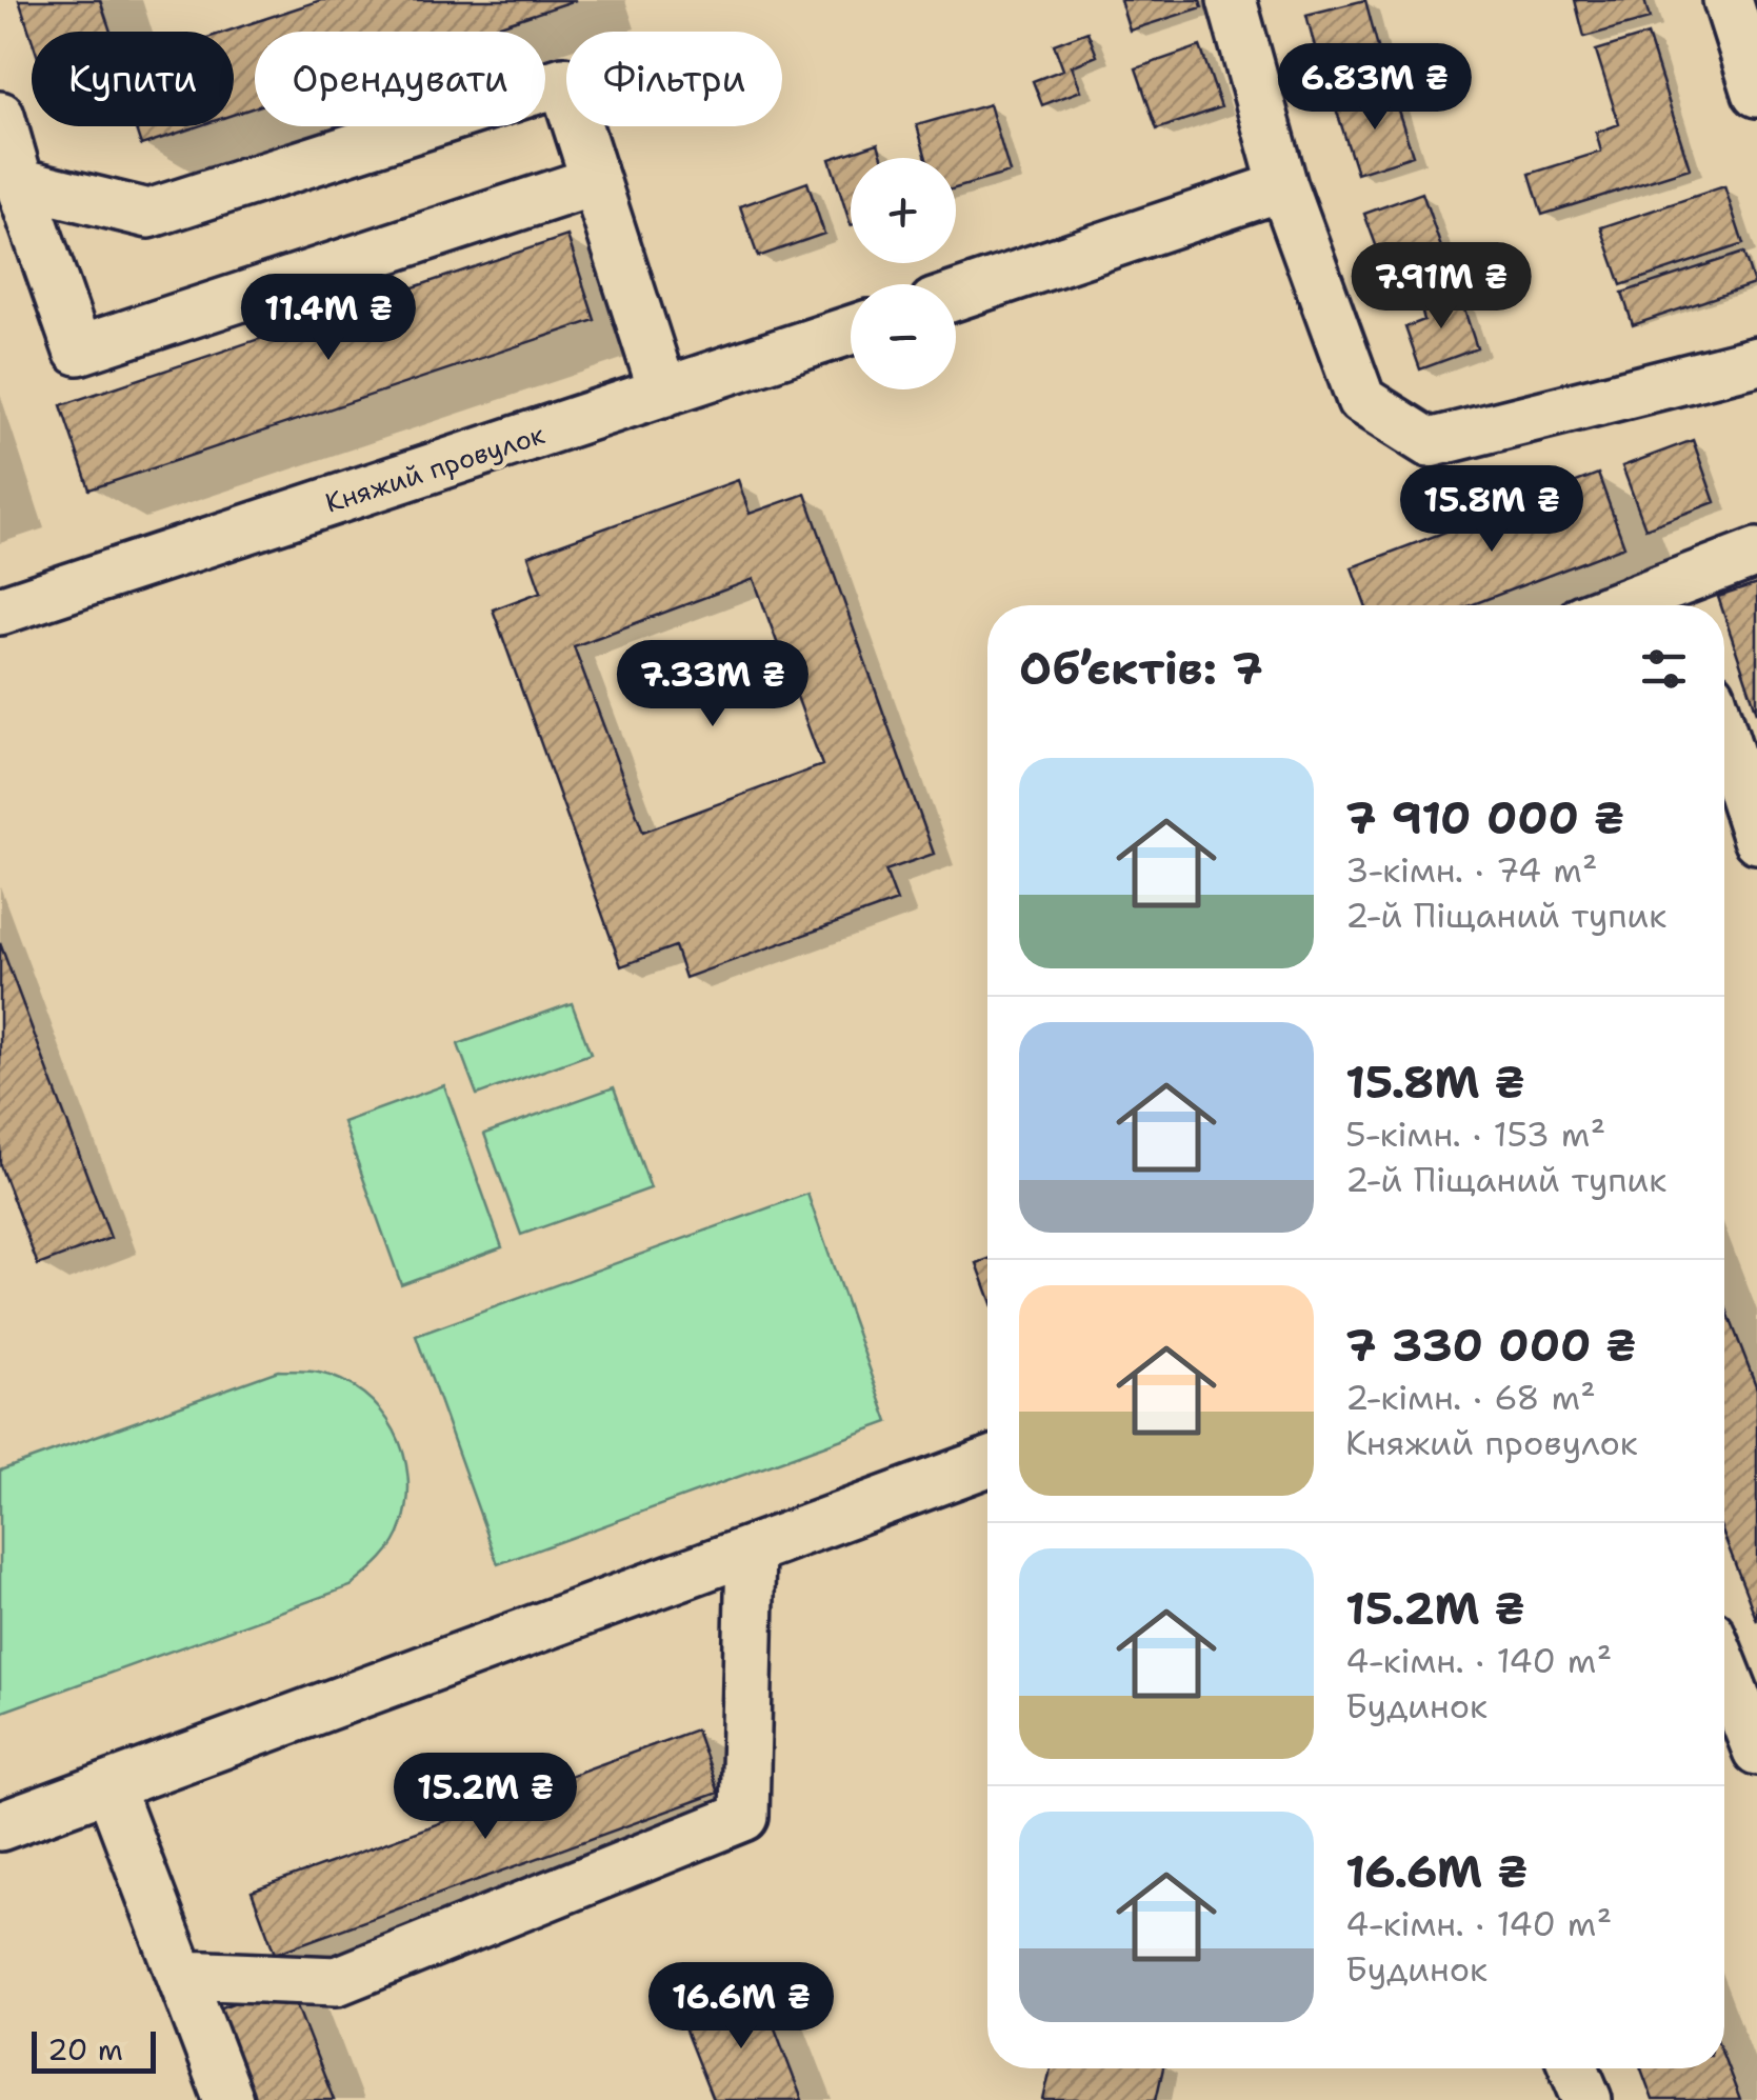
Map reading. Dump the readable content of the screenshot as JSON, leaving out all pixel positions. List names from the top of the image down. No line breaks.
{"streets":{"street":["Княжий провулок"]},"scale_bar":"20 m","page":{"chip":["Купити","Орендувати","Фільтри"],"price":["6.83M ₴","7.91M ₴","11.4M ₴","15.8M ₴","7.33M ₴","15.2M ₴","16.6M ₴"],"map_buttons":["+","−"],"heading":"Об’єктів: 7","list":[{"name":"7 910 000 ₴","note":"3-кімн. · 74 m² · 2-й Піщаний тупик"},{"name":"15.8M ₴","note":"5-кімн. · 153 m² · 2-й Піщаний тупик"},{"name":"7 330 000 ₴","note":"2-кімн. · 68 m² · Княжий провулок"},{"name":"15.2M ₴","note":"4-кімн. · 140 m² · Будинок"},{"name":"16.6M ₴","note":"4-кімн. · 140 m² · Будинок"}],"scale":"20 m"}}
